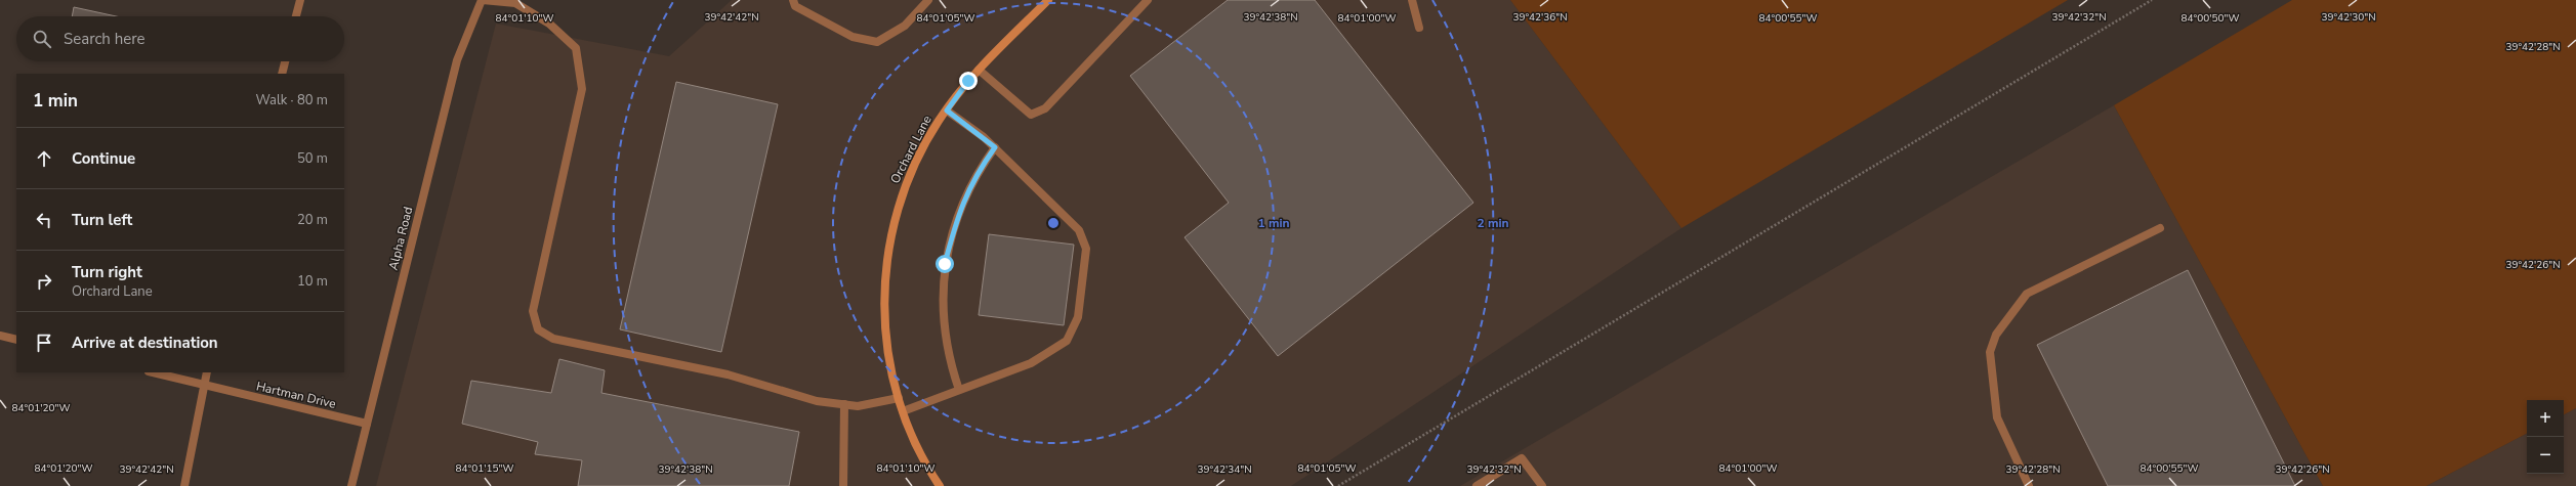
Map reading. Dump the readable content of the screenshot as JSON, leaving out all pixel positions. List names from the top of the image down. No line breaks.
{"streets":{"main road":["Orchard Lane"],"street":["Alpha Road","Hartman Drive"]},"crossings":[["Alpha Road","Hartman Drive"]],"page":{"search":"Search here","heading":["1 min","Walk · 80 m"],"list":[["Continue","50 m"],["Turn left","20 m"],["Turn right","Orchard Lane","10 m"],"Arrive at destination"],"map_buttons":["+","−"]},"coordinates":["39°42'42\"N","39°42'38\"N","39°42'36\"N","39°42'32\"N","39°42'30\"N","84°01'00\"W","84°01'10\"W","84°01'05\"W","84°00'55\"W","84°00'50\"W","39°42'28\"N","39°42'26\"N","84°01'20\"W","84°01'15\"W","39°42'34\"N"],"rings":["1 min","2 min"]}
